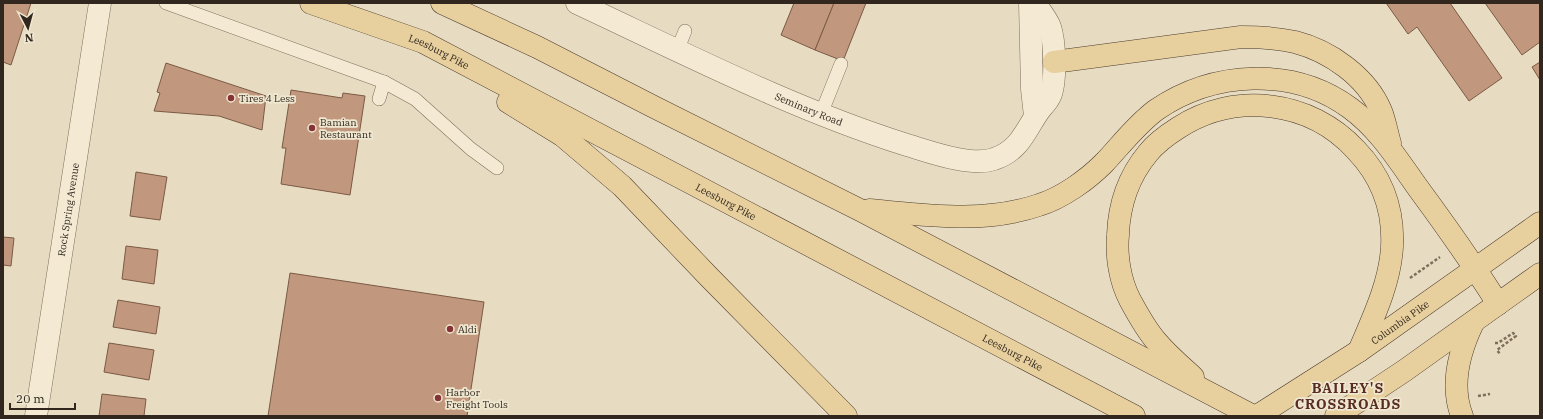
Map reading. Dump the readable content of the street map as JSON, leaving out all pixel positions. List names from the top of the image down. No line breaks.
{"streets":{"main road":["Leesburg Pike","Columbia Pike"],"street":["Seminary Road","Rock Spring Avenue"]},"districts":["BAILEY'S CROSSROADS"],"places":["Tires 4 Less","Bamian Restaurant","Aldi","Harbor Freight Tools"],"scale_bar":"20 m","north":"bottom"}
